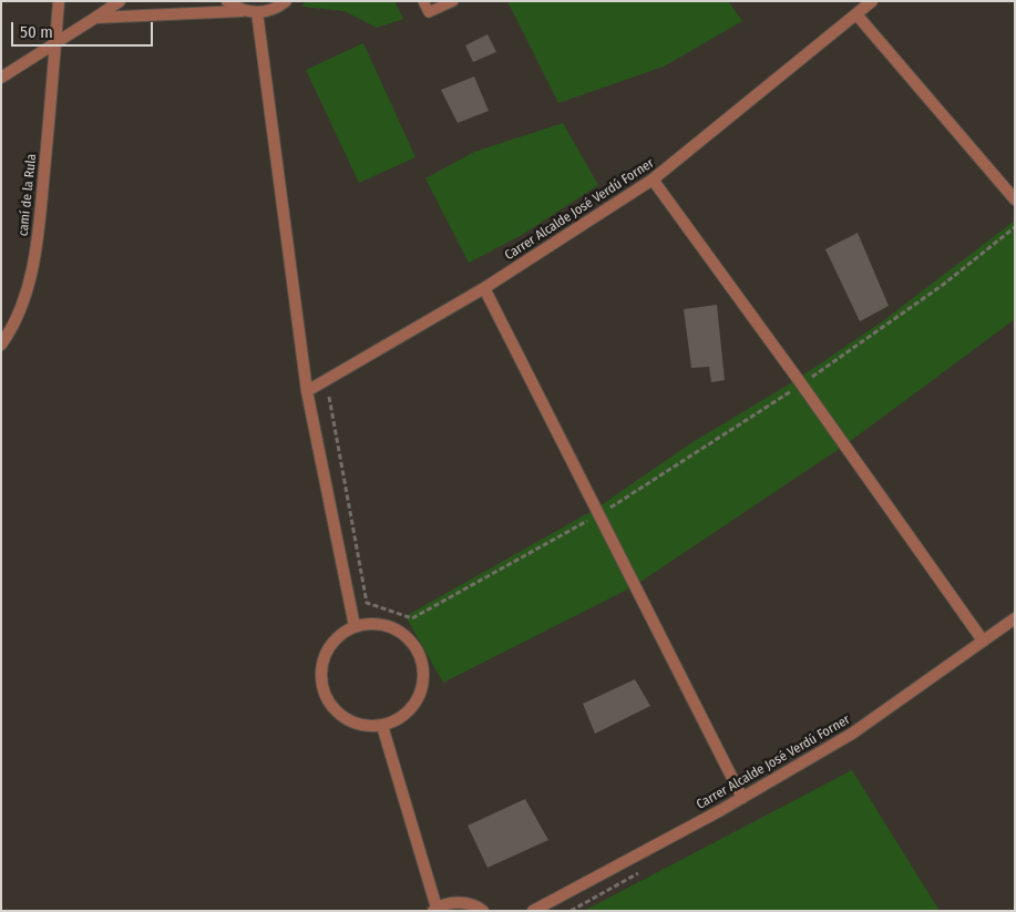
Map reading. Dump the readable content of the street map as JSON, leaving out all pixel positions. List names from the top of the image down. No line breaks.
{"streets":{"street":["camí de la Rula","Carrer Alcalde José Verdú Forner"]},"scale_bar":"50 m"}
